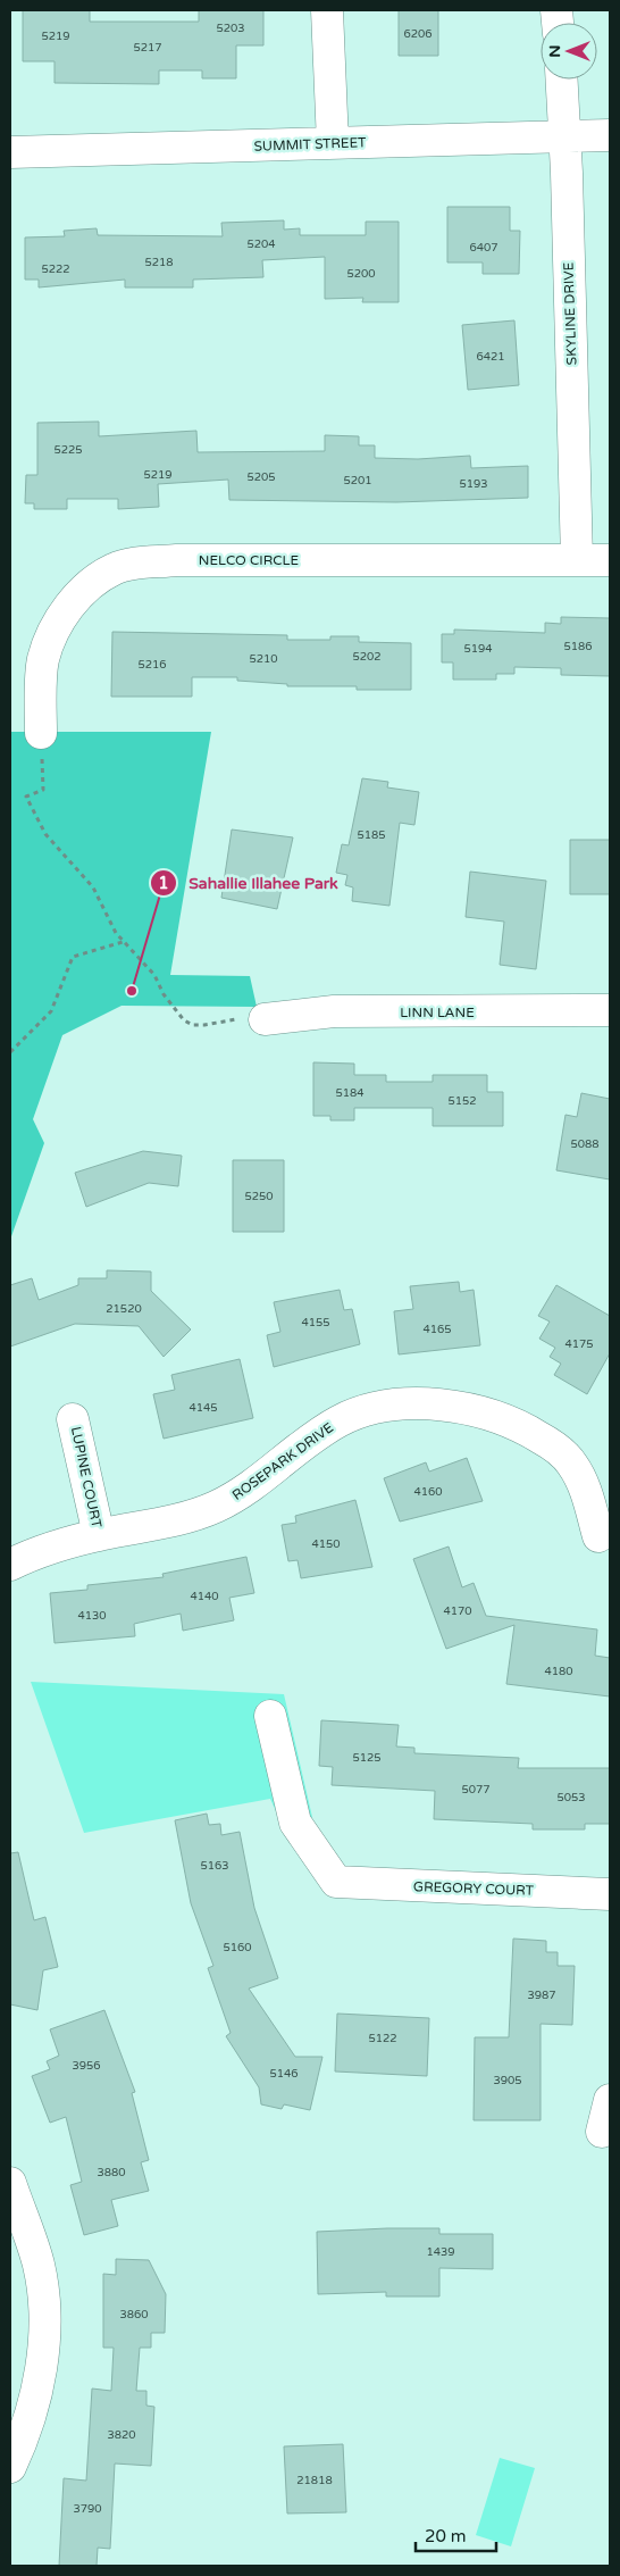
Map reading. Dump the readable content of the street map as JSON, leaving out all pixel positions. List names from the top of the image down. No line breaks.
{"streets":{"street":["SUMMIT STREET","SKYLINE DRIVE","NELCO CIRCLE","LINN LANE","ROSEPARK DRIVE","LUPINE COURT","GREGORY COURT"]},"crossings":[["SUMMIT STREET","SKYLINE DRIVE"],["SKYLINE DRIVE","NELCO CIRCLE"],["ROSEPARK DRIVE","LUPINE COURT"]],"places":["Sahallie Illahee Park"],"house_numbers":["5203","6206","5219","5217","5204","6407","5218","5222","5200","6421","5225","5219","5205","5201","5193","5186","5194","5202","5210","5216","5185","5184","5152","5088","5250","21520","4155","4165","4175","4145","4160","4150","4140","4170","4130","4180","5125","5077","5053","5163","5160","3987","5122","3956","5146","3905","3880","1439","3860","3820","21818","3790"],"scale_bar":"20 m","north":"left"}
